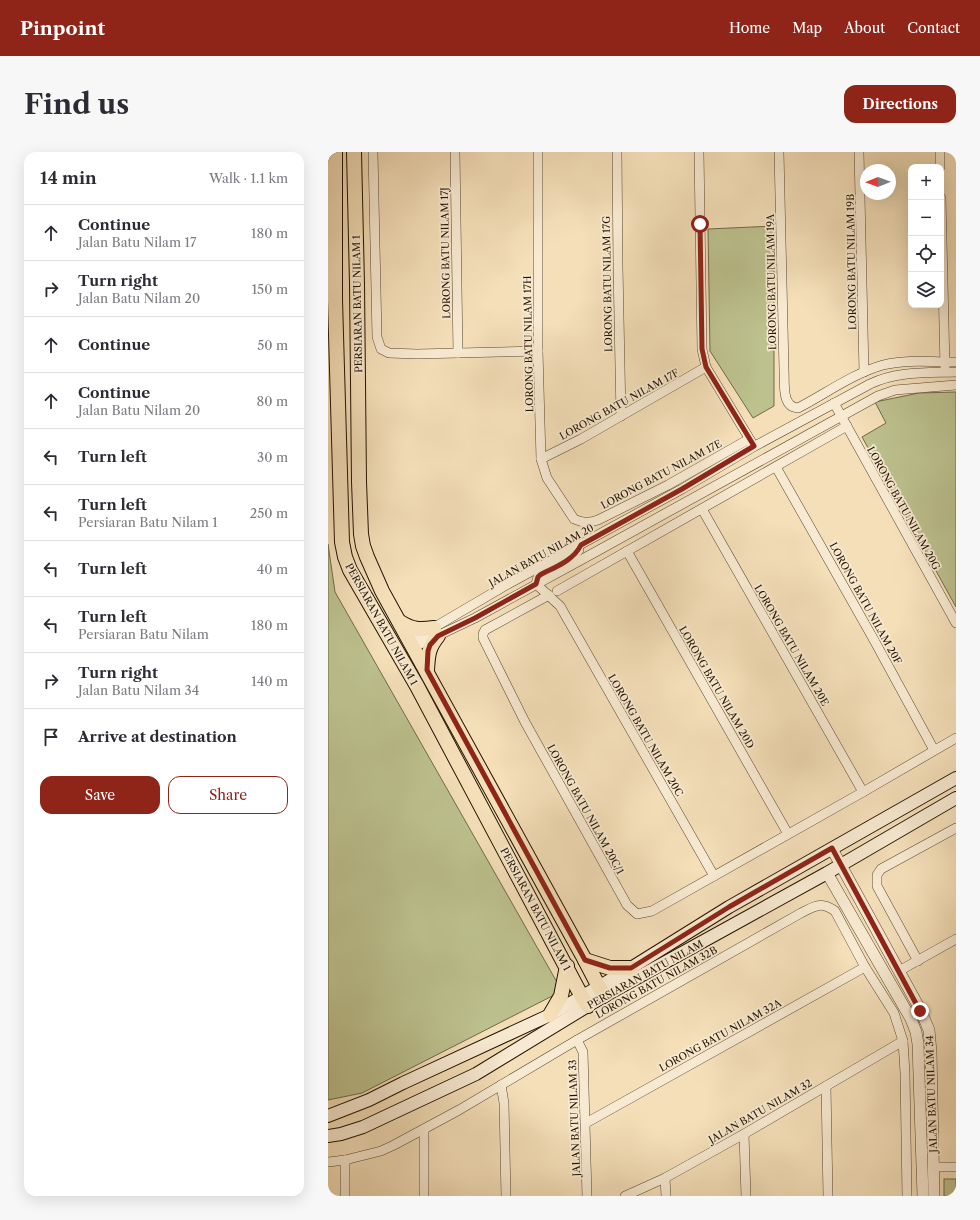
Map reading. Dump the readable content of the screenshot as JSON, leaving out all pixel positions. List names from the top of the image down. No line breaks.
{"streets":{"main road":["PERSIARAN BATU NILAM 1","PERSIARAN BATU NILAM"],"street":["LORONG BATU NILAM 17J","LORONG BATU NILAM 19B","LORONG BATU NILAM 19A","LORONG BATU NILAM 17G","LORONG BATU NILAM 17H","LORONG BATU NILAM 17F","LORONG BATU NILAM 17E","LORONG BATU NILAM 20G","JALAN BATU NILAM 20","LORONG BATU NILAM 20F","LORONG BATU NILAM 20E","LORONG BATU NILAM 20D","LORONG BATU NILAM 20C","LORONG BATU NILAM 20C/1","LORONG BATU NILAM 32B","LORONG BATU NILAM 32A","JALAN BATU NILAM 34","JALAN BATU NILAM 32","JALAN BATU NILAM 33"]},"crossings":[["LORONG BATU NILAM 19B","LORONG BATU NILAM 19A"],["LORONG BATU NILAM 17G","LORONG BATU NILAM 17F"],["PERSIARAN BATU NILAM 1","JALAN BATU NILAM 20"],["PERSIARAN BATU NILAM 1","PERSIARAN BATU NILAM"],["LORONG BATU NILAM 17H","LORONG BATU NILAM 17F"],["LORONG BATU NILAM 17H","LORONG BATU NILAM 17E"],["LORONG BATU NILAM 17E","JALAN BATU NILAM 20"],["LORONG BATU NILAM 20G","JALAN BATU NILAM 20"],["JALAN BATU NILAM 20","LORONG BATU NILAM 20C"],["LORONG BATU NILAM 20C","LORONG BATU NILAM 20C/1"],["PERSIARAN BATU NILAM","JALAN BATU NILAM 34"],["LORONG BATU NILAM 32B","LORONG BATU NILAM 32A"],["LORONG BATU NILAM 32B","JALAN BATU NILAM 32"],["LORONG BATU NILAM 32B","JALAN BATU NILAM 33"],["LORONG BATU NILAM 32A","JALAN BATU NILAM 33"]],"north":"left","page":{"header":"Pinpoint","nav":["Home","Map","About","Contact"],"buttons":["Directions",["Save","Share"]],"title":"Find us","heading":["14 min","Walk · 1.1 km"],"map_buttons":["+","−"],"list":[["Continue","Jalan Batu Nilam 17","180 m"],["Turn right","Jalan Batu Nilam 20","150 m"],["Continue","50 m"],["Continue","Jalan Batu Nilam 20","80 m"],["Turn left","30 m"],["Turn left","Persiaran Batu Nilam 1","250 m"],["Turn left","40 m"],["Turn left","Persiaran Batu Nilam","180 m"],["Turn right","Jalan Batu Nilam 34","140 m"],"Arrive at destination"]}}
